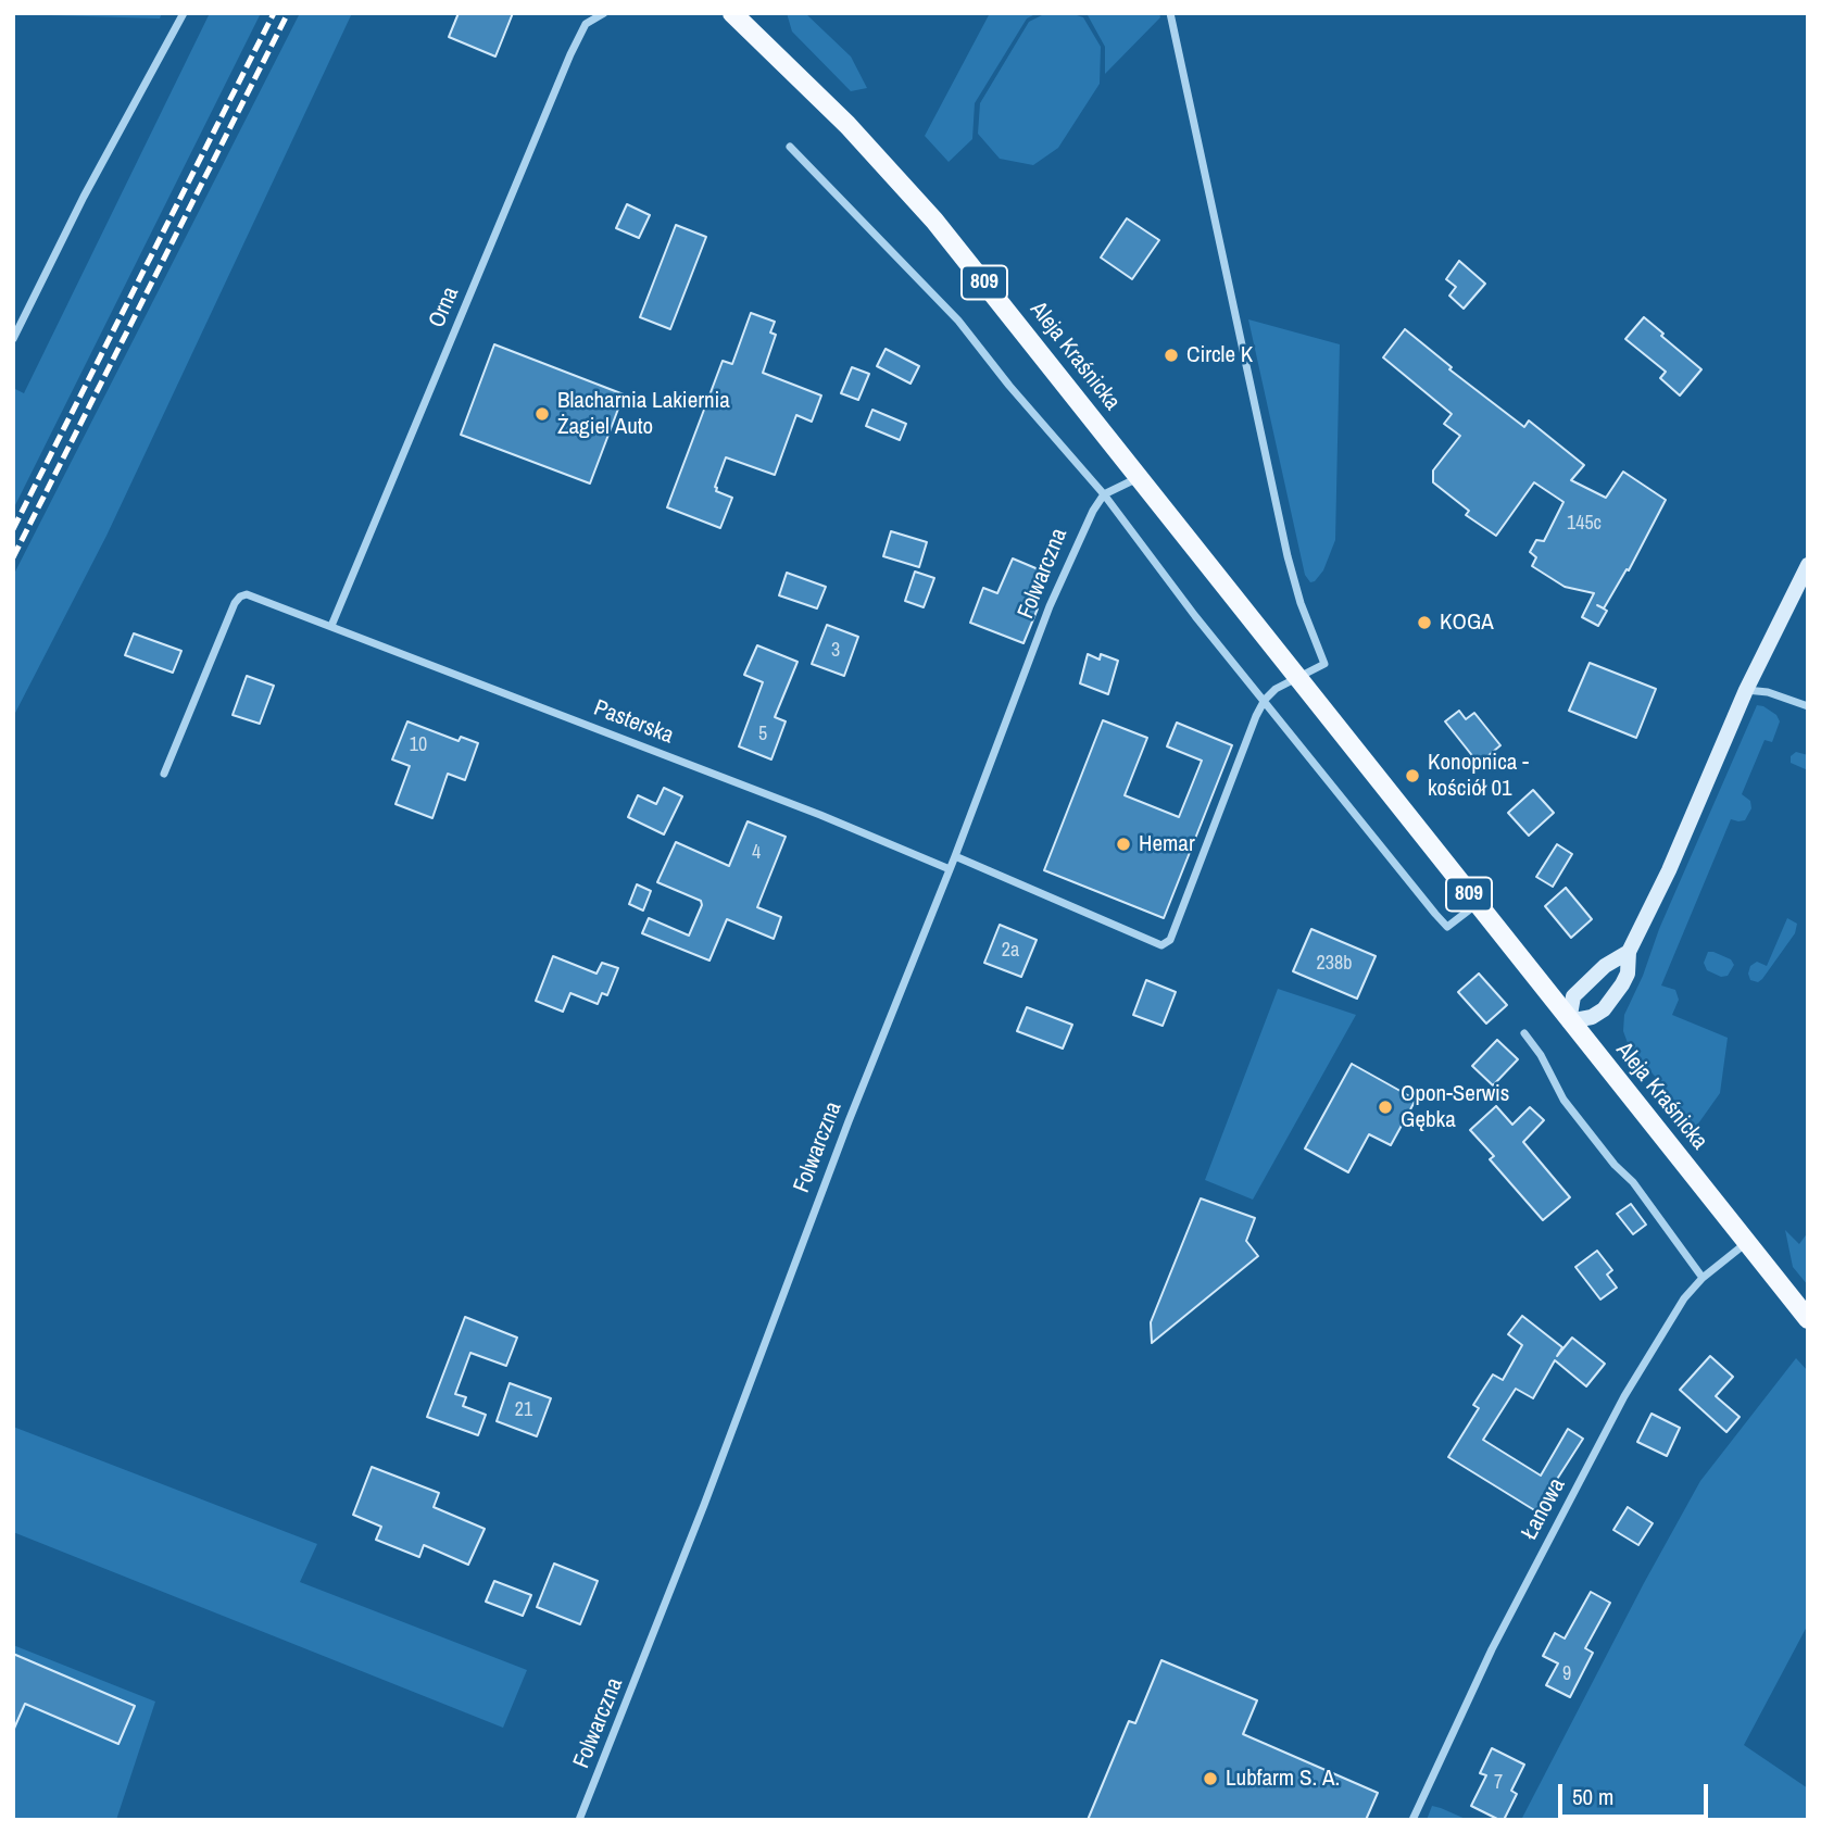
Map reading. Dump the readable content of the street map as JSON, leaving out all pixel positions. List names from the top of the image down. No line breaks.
{"streets":{"main road":["809","Aleja Kraśnicka"],"street":["Orna","Folwarczna","Pasterska","Łanowa"]},"crossings":[["Orna","Pasterska"],["Aleja Kraśnicka","Łanowa"],["Folwarczna","Pasterska"]],"places":["Circle K","Blacharnia Lakiernia Żagiel Auto","KOGA","Konopnica - kościół 01","Hemar","Opon-Serwis Gębka","Lubfarm S. A."],"house_numbers":["145c","3","5","10","4","2a","238b","21","9","7"],"scale_bar":"50 m"}
